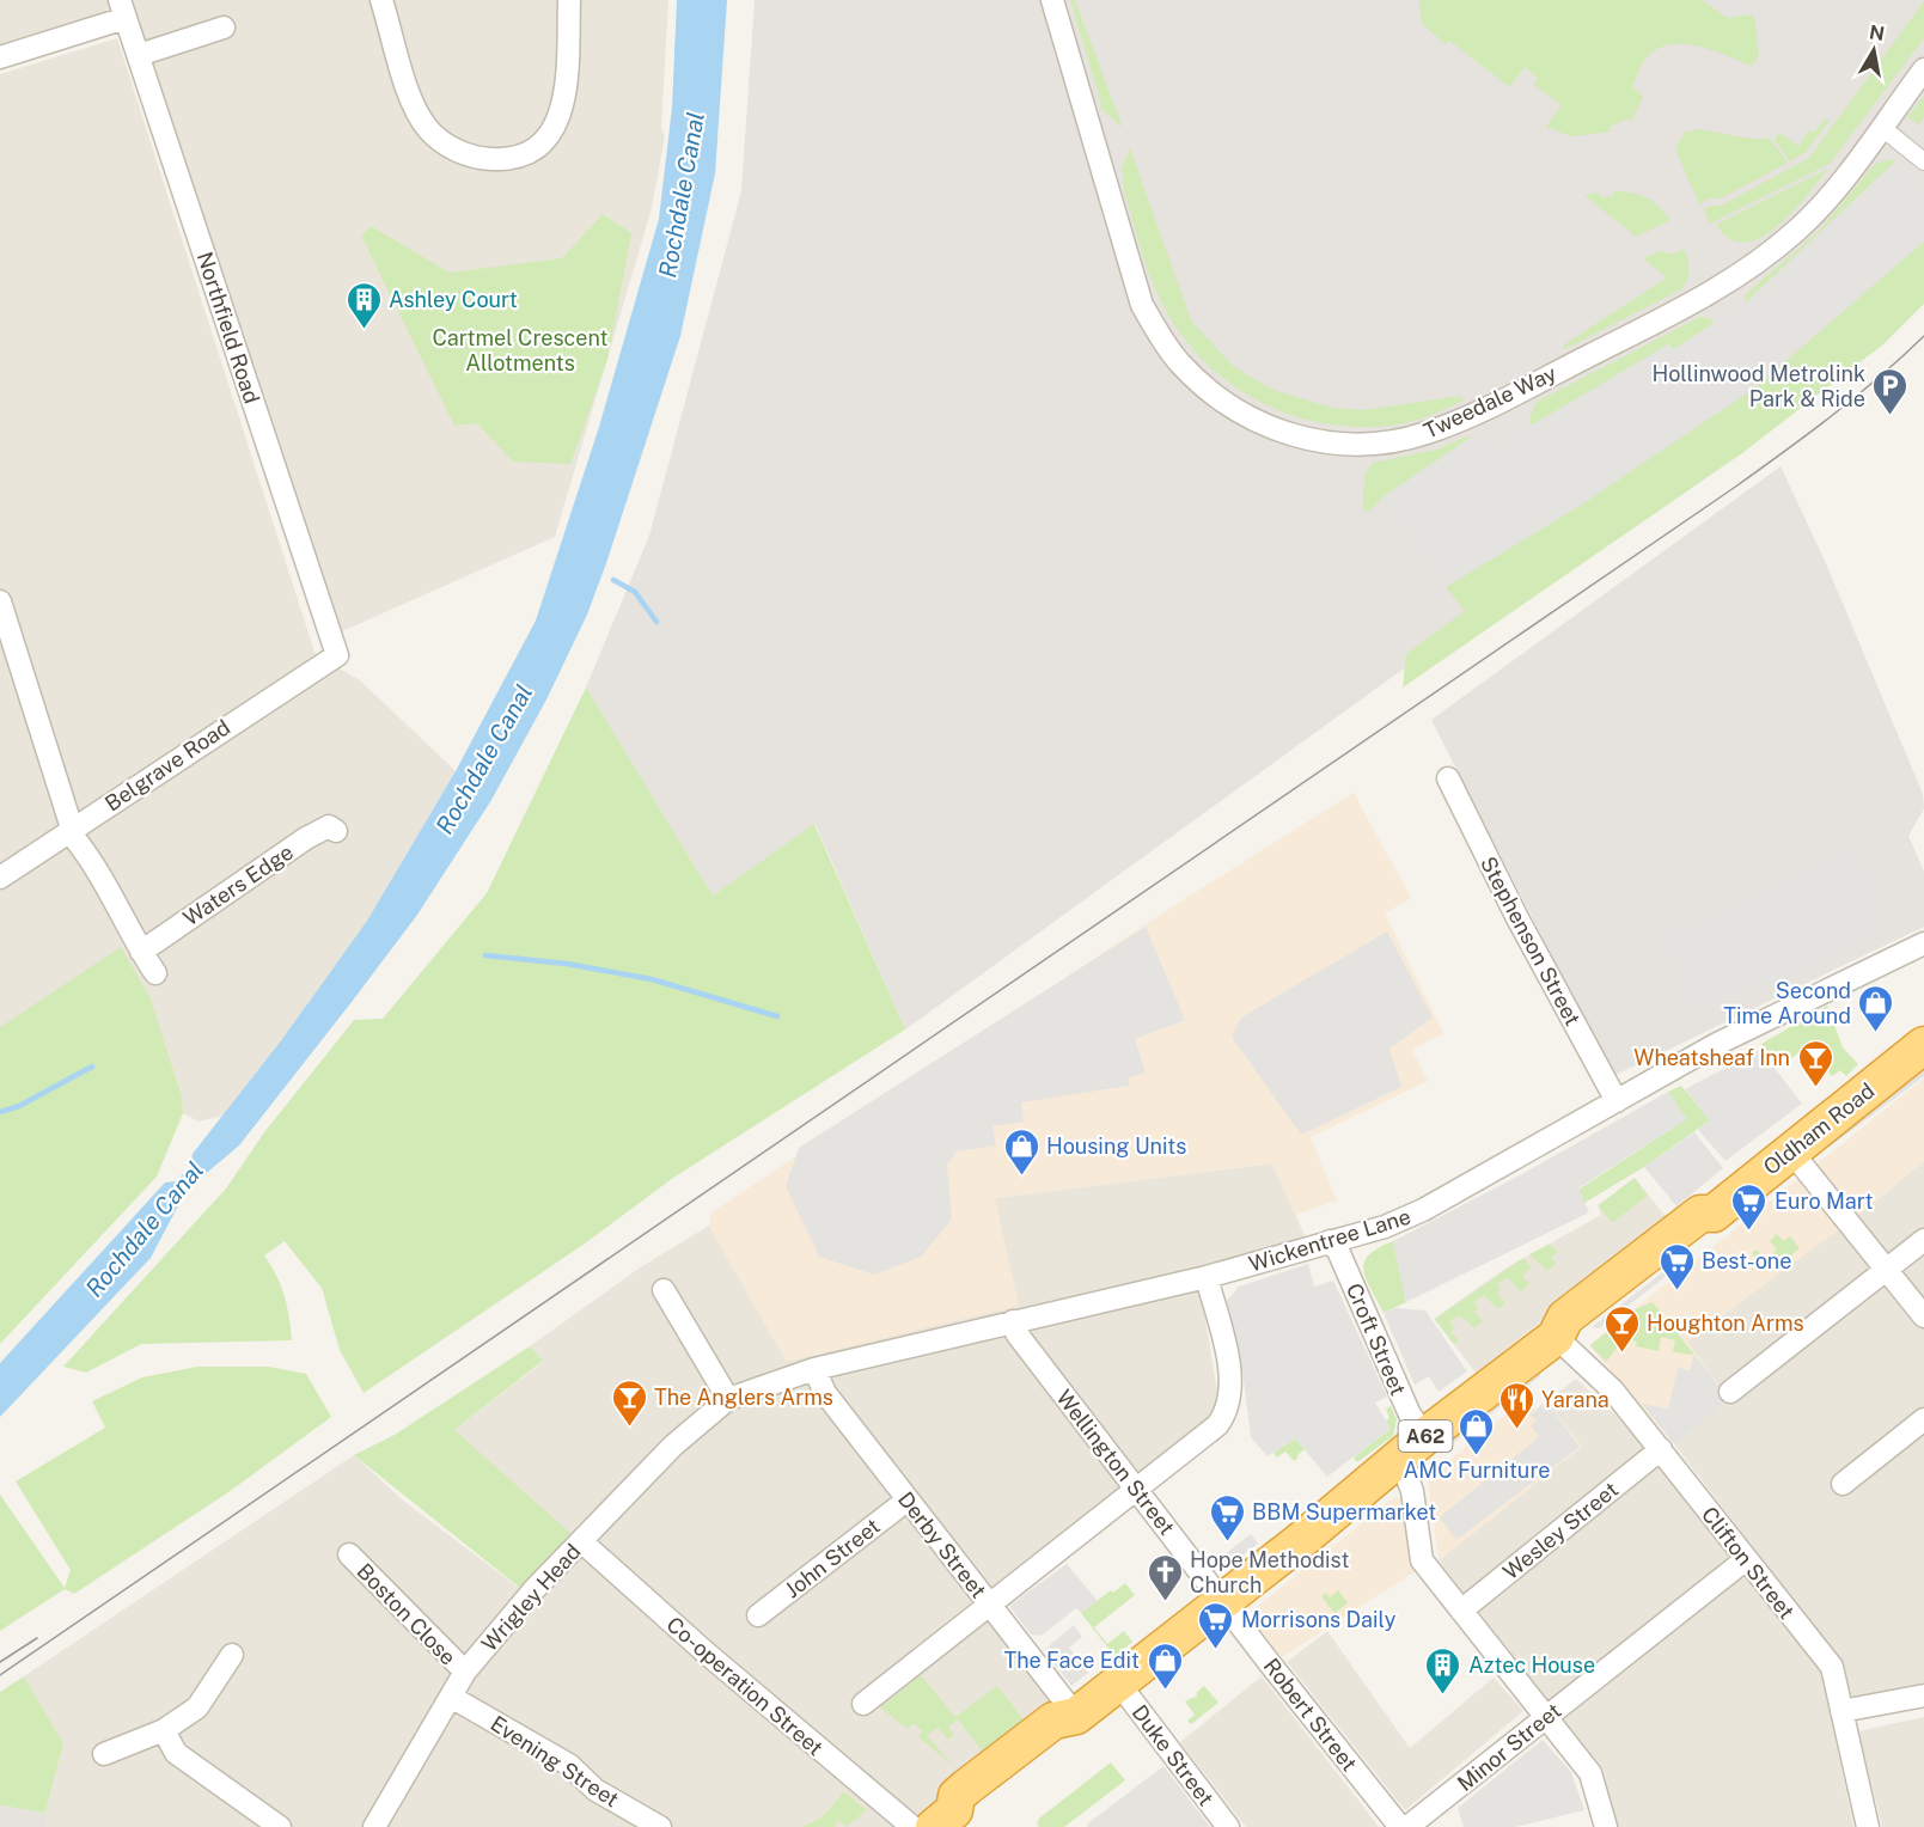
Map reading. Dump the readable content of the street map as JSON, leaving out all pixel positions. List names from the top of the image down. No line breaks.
{"streets":{"highway":["Oldham Road","A62"],"street":["Northfield Road","Tweedale Way","Belgrave Road","Waters Edge","Stephenson Street","Wickentree Lane","Croft Street","Wellington Street","Wesley Street","Derby Street","John Street","Clifton Street","Wrigley Head","Boston Close","Co-operation Street","Robert Street","Minor Street","Duke Street","Evening Street"]},"crossings":[["Northfield Road","Belgrave Road"],["Stephenson Street","Wickentree Lane"],["Oldham Road","Croft Street"],["Oldham Road","Wellington Street"],["Oldham Road","Derby Street"],["Oldham Road","Clifton Street"],["Oldham Road","Robert Street"],["Oldham Road","Duke Street"],["Wickentree Lane","Croft Street"],["Wickentree Lane","Wellington Street"],["Wickentree Lane","Derby Street"],["Wickentree Lane","Wrigley Head"],["Wellington Street","Robert Street"],["Wesley Street","Clifton Street"],["Derby Street","John Street"],["Clifton Street","Minor Street"],["Wrigley Head","Boston Close"],["Wrigley Head","Co-operation Street"],["Wrigley Head","Evening Street"]],"water":["Rochdale Canal"],"parks":["Cartmel Crescent Allotments"],"places":{"building":["Ashley Court","Aztec House"],"parking":["Hollinwood Metrolink Park & Ride"],"shop":["Second Time Around","Housing Units","AMC Furniture","The Face Edit"],"bar":["Wheatsheaf Inn","Houghton Arms","The Anglers Arms"],"supermarket":["Euro Mart","Best-one","BBM Supermarket","Morrisons Daily"],"restaurant":["Yarana"],"church":["Hope Methodist Church"]},"north":"top"}
